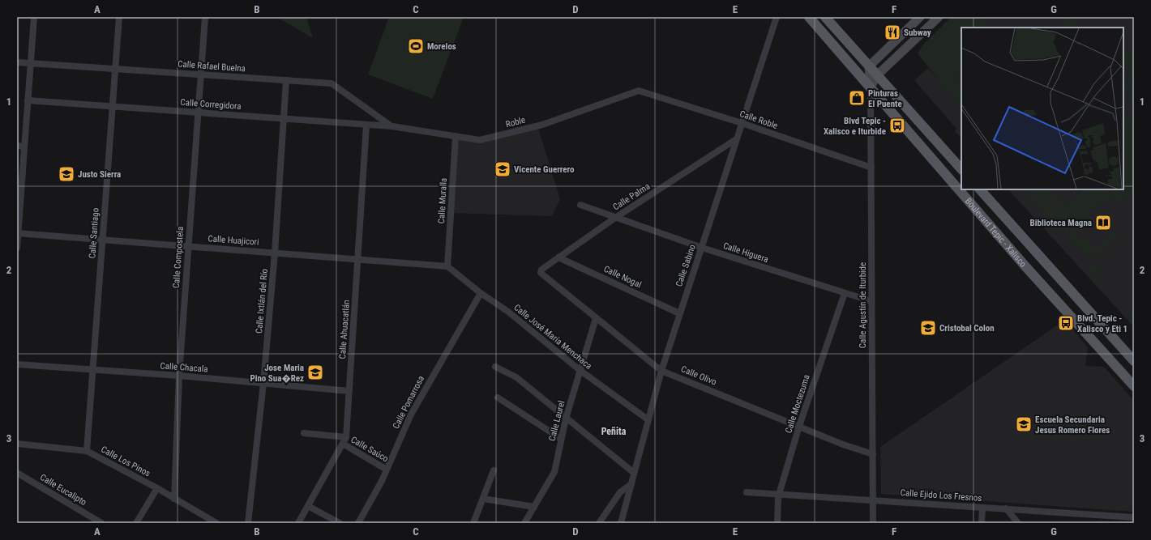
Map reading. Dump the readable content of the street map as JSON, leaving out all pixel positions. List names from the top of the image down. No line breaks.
{"streets":{"main road":["Boulevard Tepic - Xalisco"],"street":["Calle Rafael Buelna","Calle Corregidora","Calle Roble","Roble","Calle Palma","Calle Muralla","Calle Santiago","Calle Huajicori","Calle Higuera","Calle Compostela","Calle Sabino","Calle Nogal","Calle Ixtlán del Río","Calle Agustín de Iturbide","Calle Ahuacatlán","Calle José María Menchaca","Calle Chacala","Calle Olivo","Calle Pomarrosa","Calle Moctezuma","Calle Laurel","Calle Saúco","Calle Los Pinos","Calle Eucalipto","Calle Ejido Los Fresnos"]},"crossings":[["Calle Rafael Buelna","Calle Corregidora"],["Calle Rafael Buelna","Roble"],["Calle Rafael Buelna","Calle Santiago"],["Calle Rafael Buelna","Calle Compostela"],["Calle Rafael Buelna","Calle Ixtlán del Río"],["Calle Corregidora","Roble"],["Calle Corregidora","Calle Santiago"],["Calle Corregidora","Calle Compostela"],["Calle Corregidora","Calle Ixtlán del Río"],["Calle Corregidora","Calle Ahuacatlán"],["Calle Roble","Roble"],["Calle Roble","Calle Sabino"],["Calle Roble","Calle Agustín de Iturbide"],["Roble","Calle Muralla"],["Calle Palma","Calle Higuera"],["Calle Palma","Calle Sabino"],["Calle Palma","Calle Nogal"],["Calle Palma","Calle Olivo"],["Calle Muralla","Calle Huajicori"],["Calle Muralla","Calle José María Menchaca"],["Boulevard Tepic - Xalisco","Calle Agustín de Iturbide"],["Calle Santiago","Calle Huajicori"],["Calle Santiago","Calle Chacala"],["Calle Santiago","Calle Los Pinos"],["Calle Huajicori","Calle Compostela"],["Calle Huajicori","Calle Ixtlán del Río"],["Calle Huajicori","Calle Ahuacatlán"],["Calle Huajicori","Calle José María Menchaca"],["Calle Higuera","Calle Sabino"],["Calle Higuera","Calle Agustín de Iturbide"],["Calle Higuera","Calle Moctezuma"],["Calle Compostela","Calle Chacala"],["Calle Compostela","Calle Los Pinos"],["Calle Sabino","Calle Nogal"],["Calle Sabino","Calle José María Menchaca"],["Calle Sabino","Calle Olivo"],["Calle Ixtlán del Río","Calle Chacala"],["Calle Agustín de Iturbide","Calle Olivo"],["Calle Agustín de Iturbide","Calle Ejido Los Fresnos"],["Calle Ahuacatlán","Calle Chacala"],["Calle Ahuacatlán","Calle Saúco"],["Calle José María Menchaca","Calle Pomarrosa"],["Calle José María Menchaca","Calle Laurel"],["Calle Olivo","Calle Moctezuma"],["Calle Olivo","Calle Laurel"],["Calle Pomarrosa","Calle Saúco"],["Calle Moctezuma","Calle Ejido Los Fresnos"]],"districts":["Peñita"],"places":{"restaurant":["Subway"],"sports":["Morelos"],"shop":["Pinturas El Puente"],"bus stop":["Blvd Tepic - Xalisco e Iturbide","Blvd. Tepic - Xalisco y Eti 1"],"school or university":["Vicente Guerrero","Justo Sierra","Cristobal Colon","Jose Maria Pino Sua�Rez","Escuela Secundaria Jesus Romero Flores"],"library":["Biblioteca Magna"]},"grid":{"columns":["A","B","C","D","E","F","G"],"rows":["1","2","3"]}}
